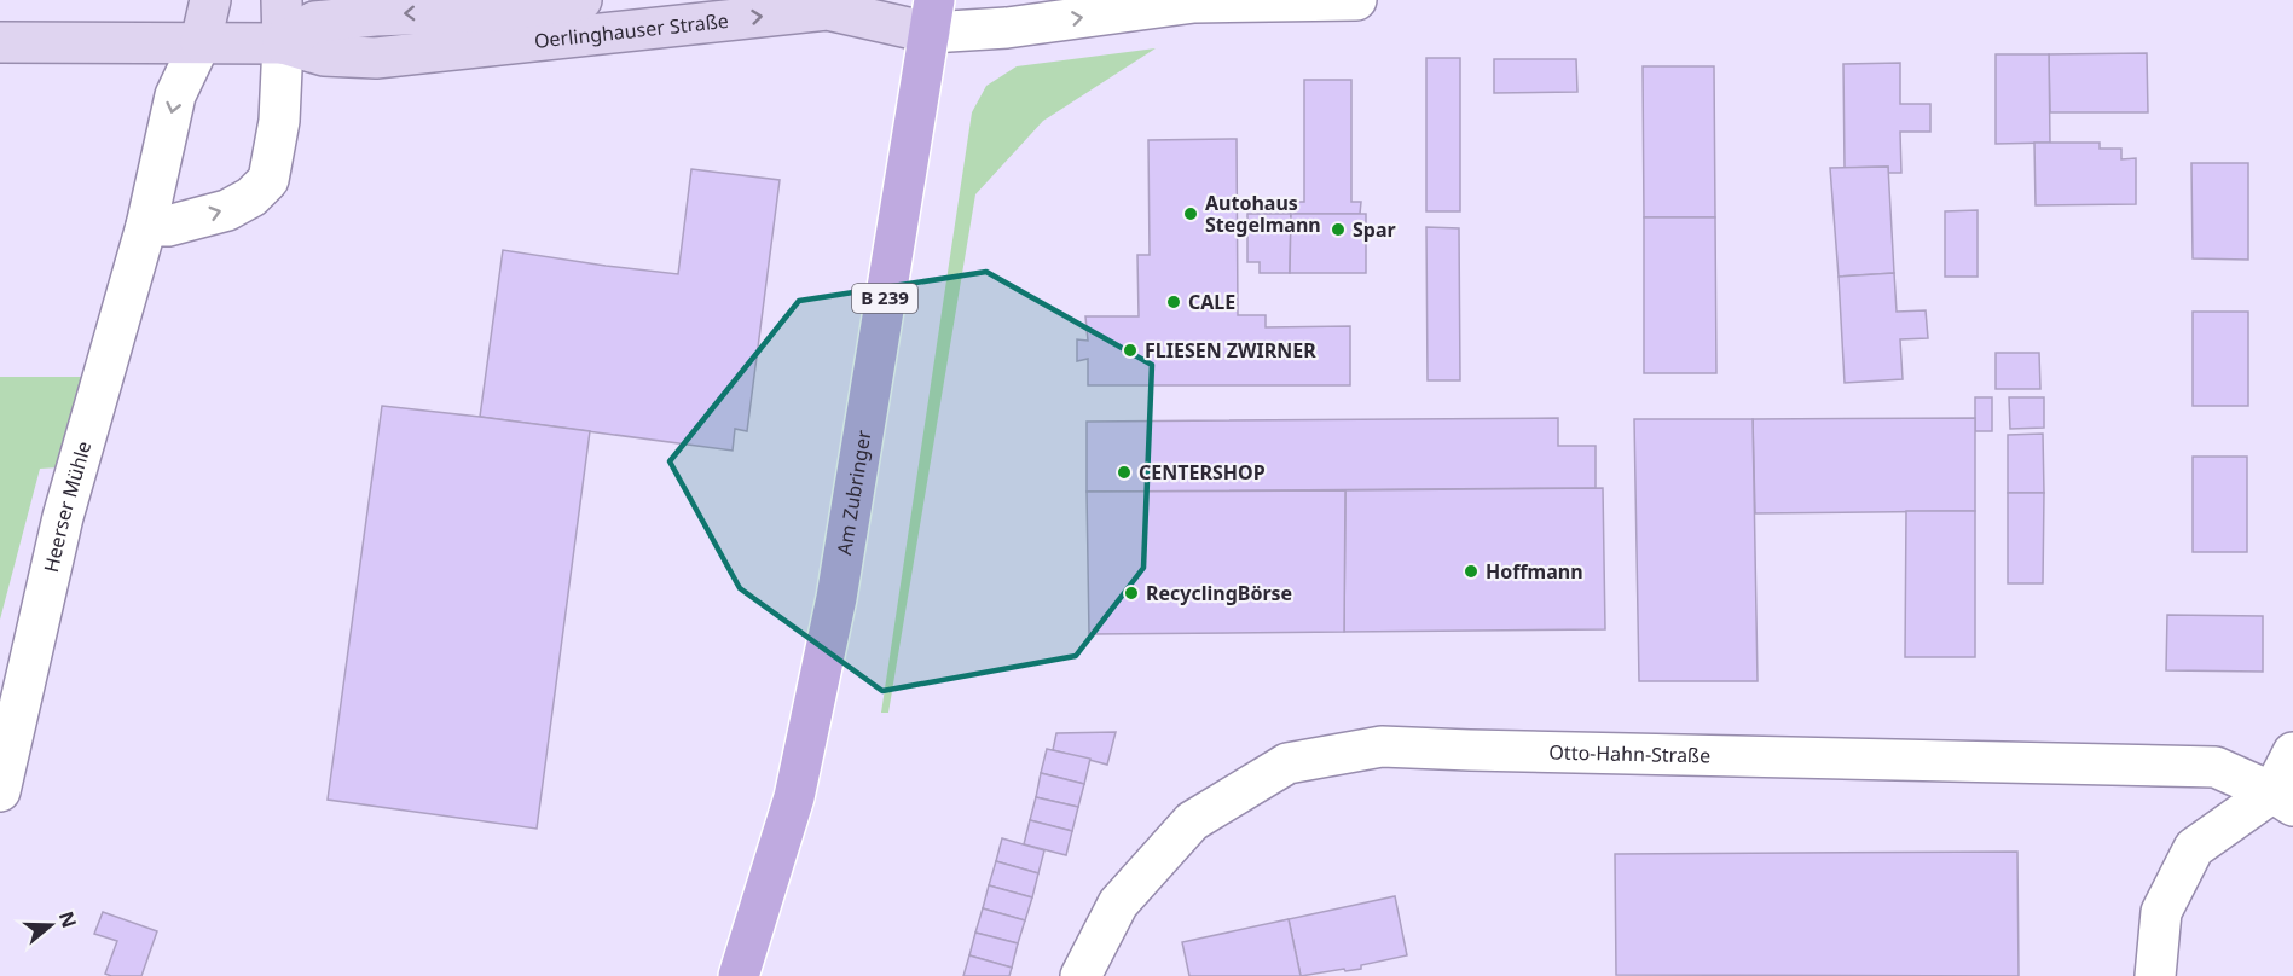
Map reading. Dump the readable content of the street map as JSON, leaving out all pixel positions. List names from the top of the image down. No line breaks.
{"streets":{"main road":["Oerlinghauser Straße","B 239","Am Zubringer"],"street":["Heerser Mühle","Otto-Hahn-Straße"]},"crossings":[["Oerlinghauser Straße","Am Zubringer"],["Oerlinghauser Straße","Heerser Mühle"]],"places":["Autohaus Stegelmann","Spar","CALE","FLIESEN ZWIRNER","CENTERSHOP","Hoffmann","RecyclingBörse"],"north":"right"}
